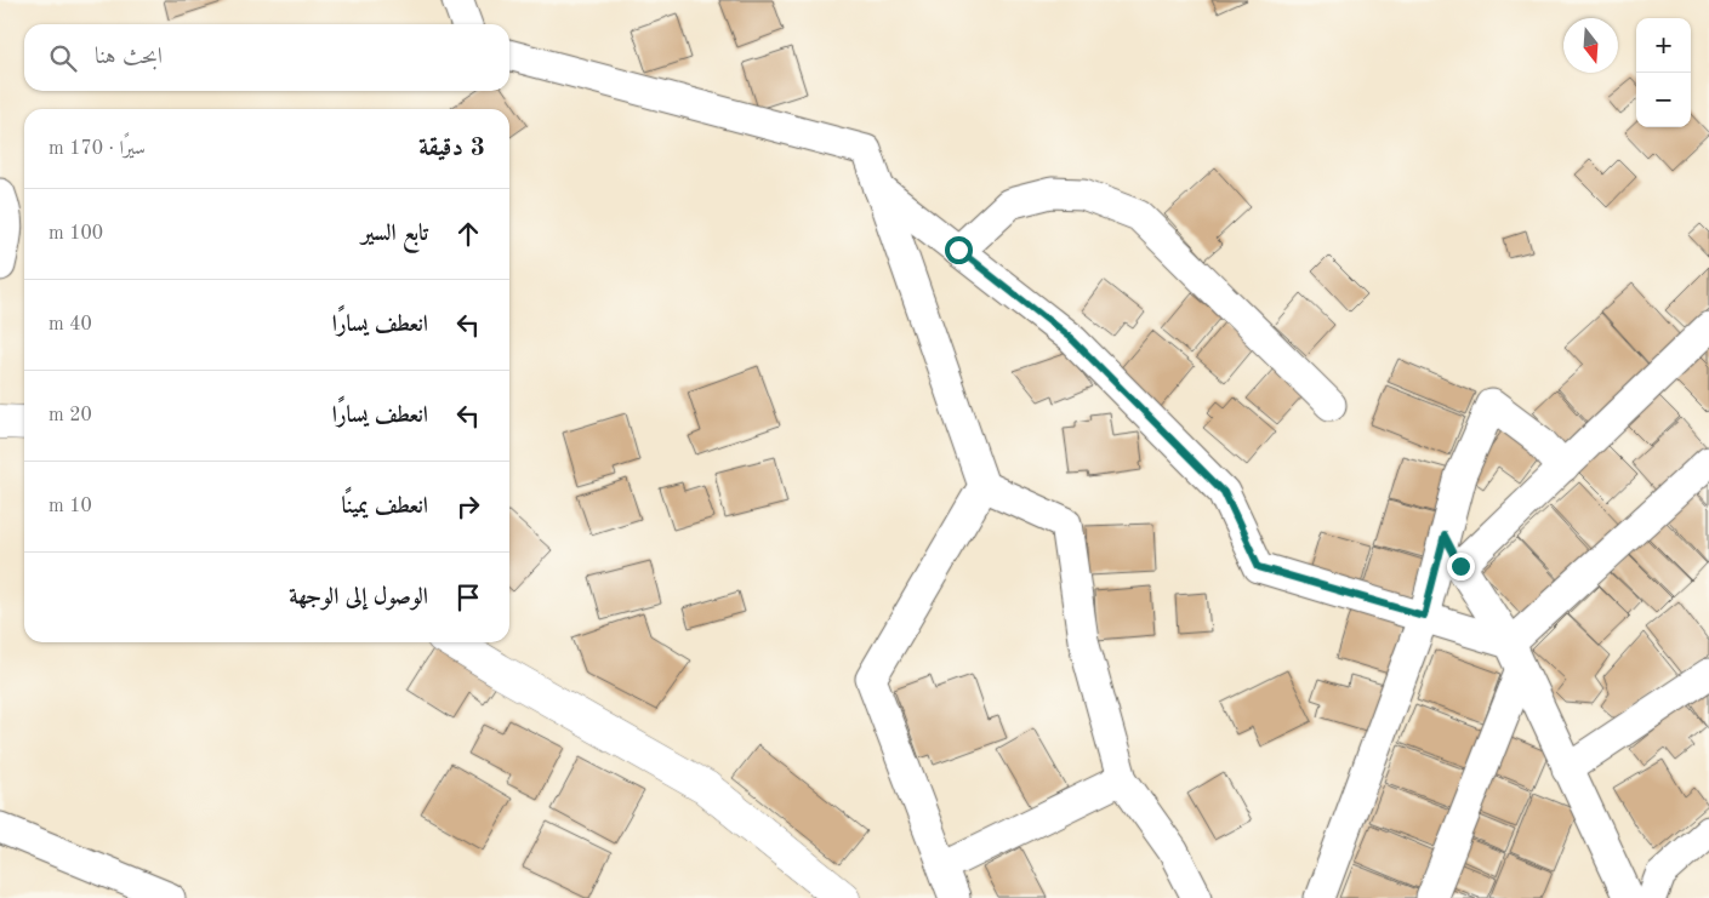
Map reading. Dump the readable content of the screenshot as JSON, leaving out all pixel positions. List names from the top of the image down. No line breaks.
{"north":"bottom","page":{"map_buttons":["+","−"],"search":"ابحث هنا","heading":["3 دقيقة","سيرًا · 170 m"],"list":[["تابع السير","100 m"],["انعطف يسارًا","40 m"],["انعطف يسارًا","20 m"],["انعطف يمينًا","10 m"],"الوصول إلى الوجهة"]}}
